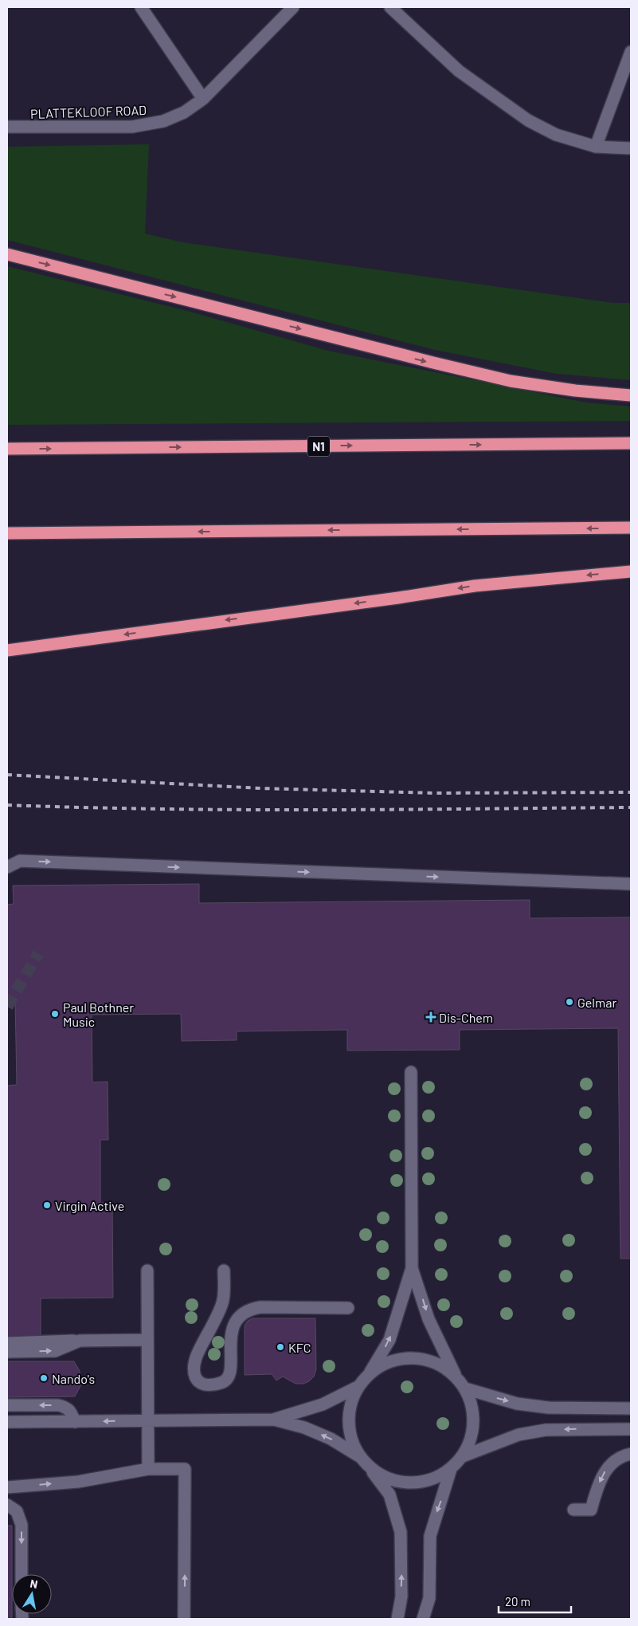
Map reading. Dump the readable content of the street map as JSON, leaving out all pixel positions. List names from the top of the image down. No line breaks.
{"streets":{"highway":["N1"],"street":["PLATTEKLOOF ROAD"]},"places":{"other":["Gelmar","Paul Bothner Music","Virgin Active","KFC","Nando's"],"health":["Dis-Chem"]},"scale_bar":"20 m","north":"top"}
